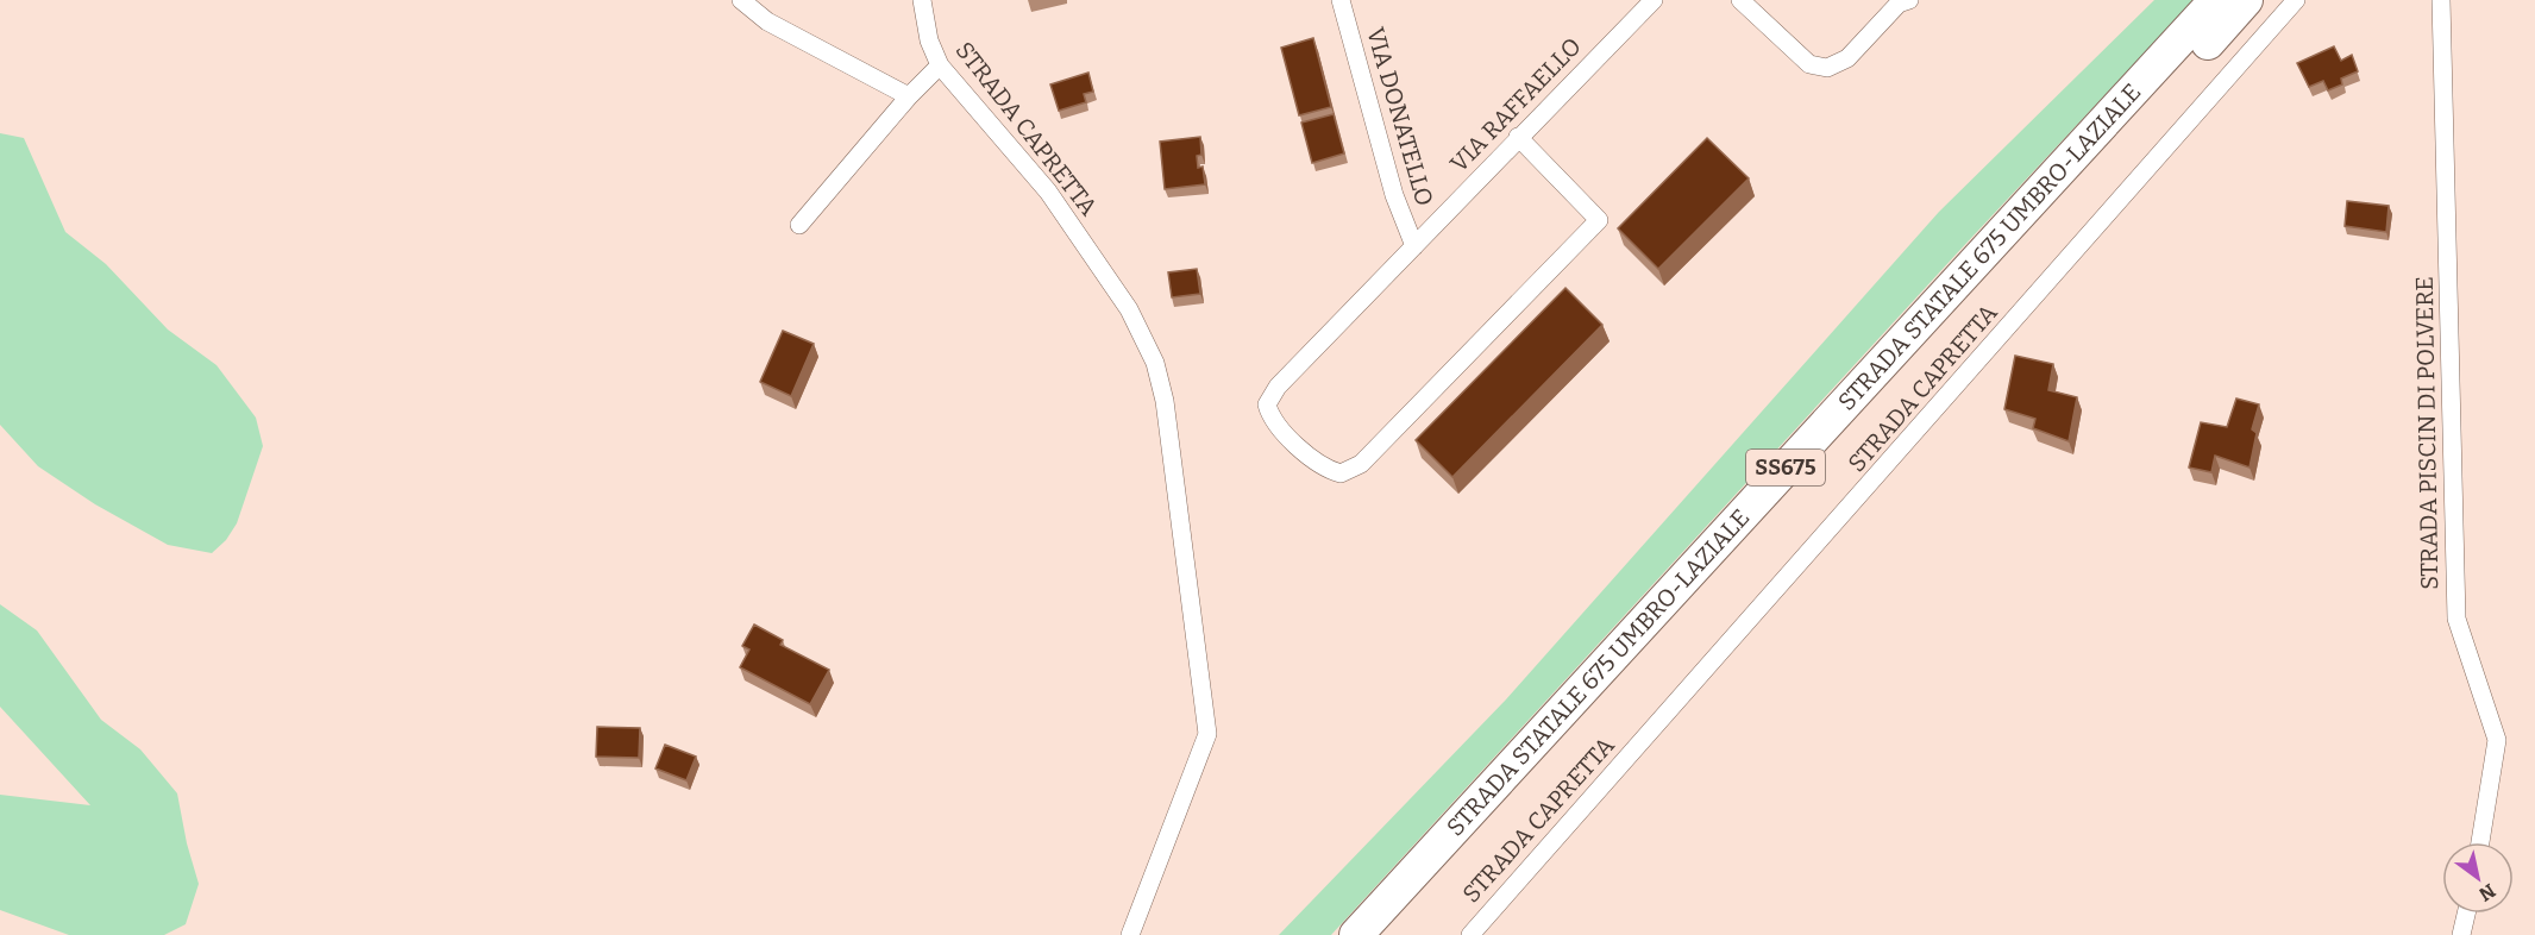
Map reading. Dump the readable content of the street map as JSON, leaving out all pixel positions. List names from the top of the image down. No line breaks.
{"streets":{"highway":["STRADA STATALE 675 UMBRO-LAZIALE","SS675"],"street":["VIA RAFFAELLO","VIA DONATELLO","STRADA CAPRETTA","STRADA PISCIN DI POLVERE"]},"crossings":[["VIA RAFFAELLO","VIA DONATELLO"]],"north":"bottom right"}
